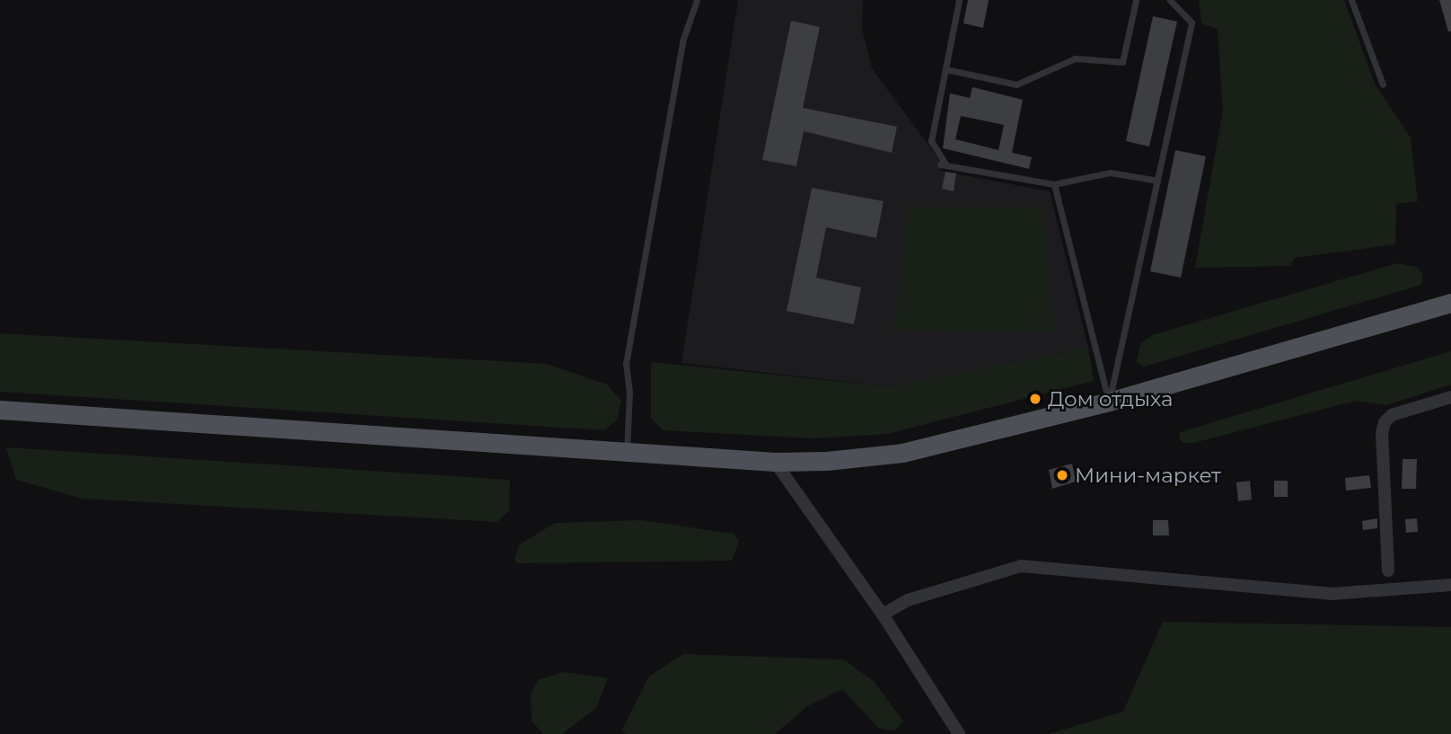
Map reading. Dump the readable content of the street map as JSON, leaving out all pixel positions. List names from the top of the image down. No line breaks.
{"places":["Дом отдыха","Мини-маркет"]}
